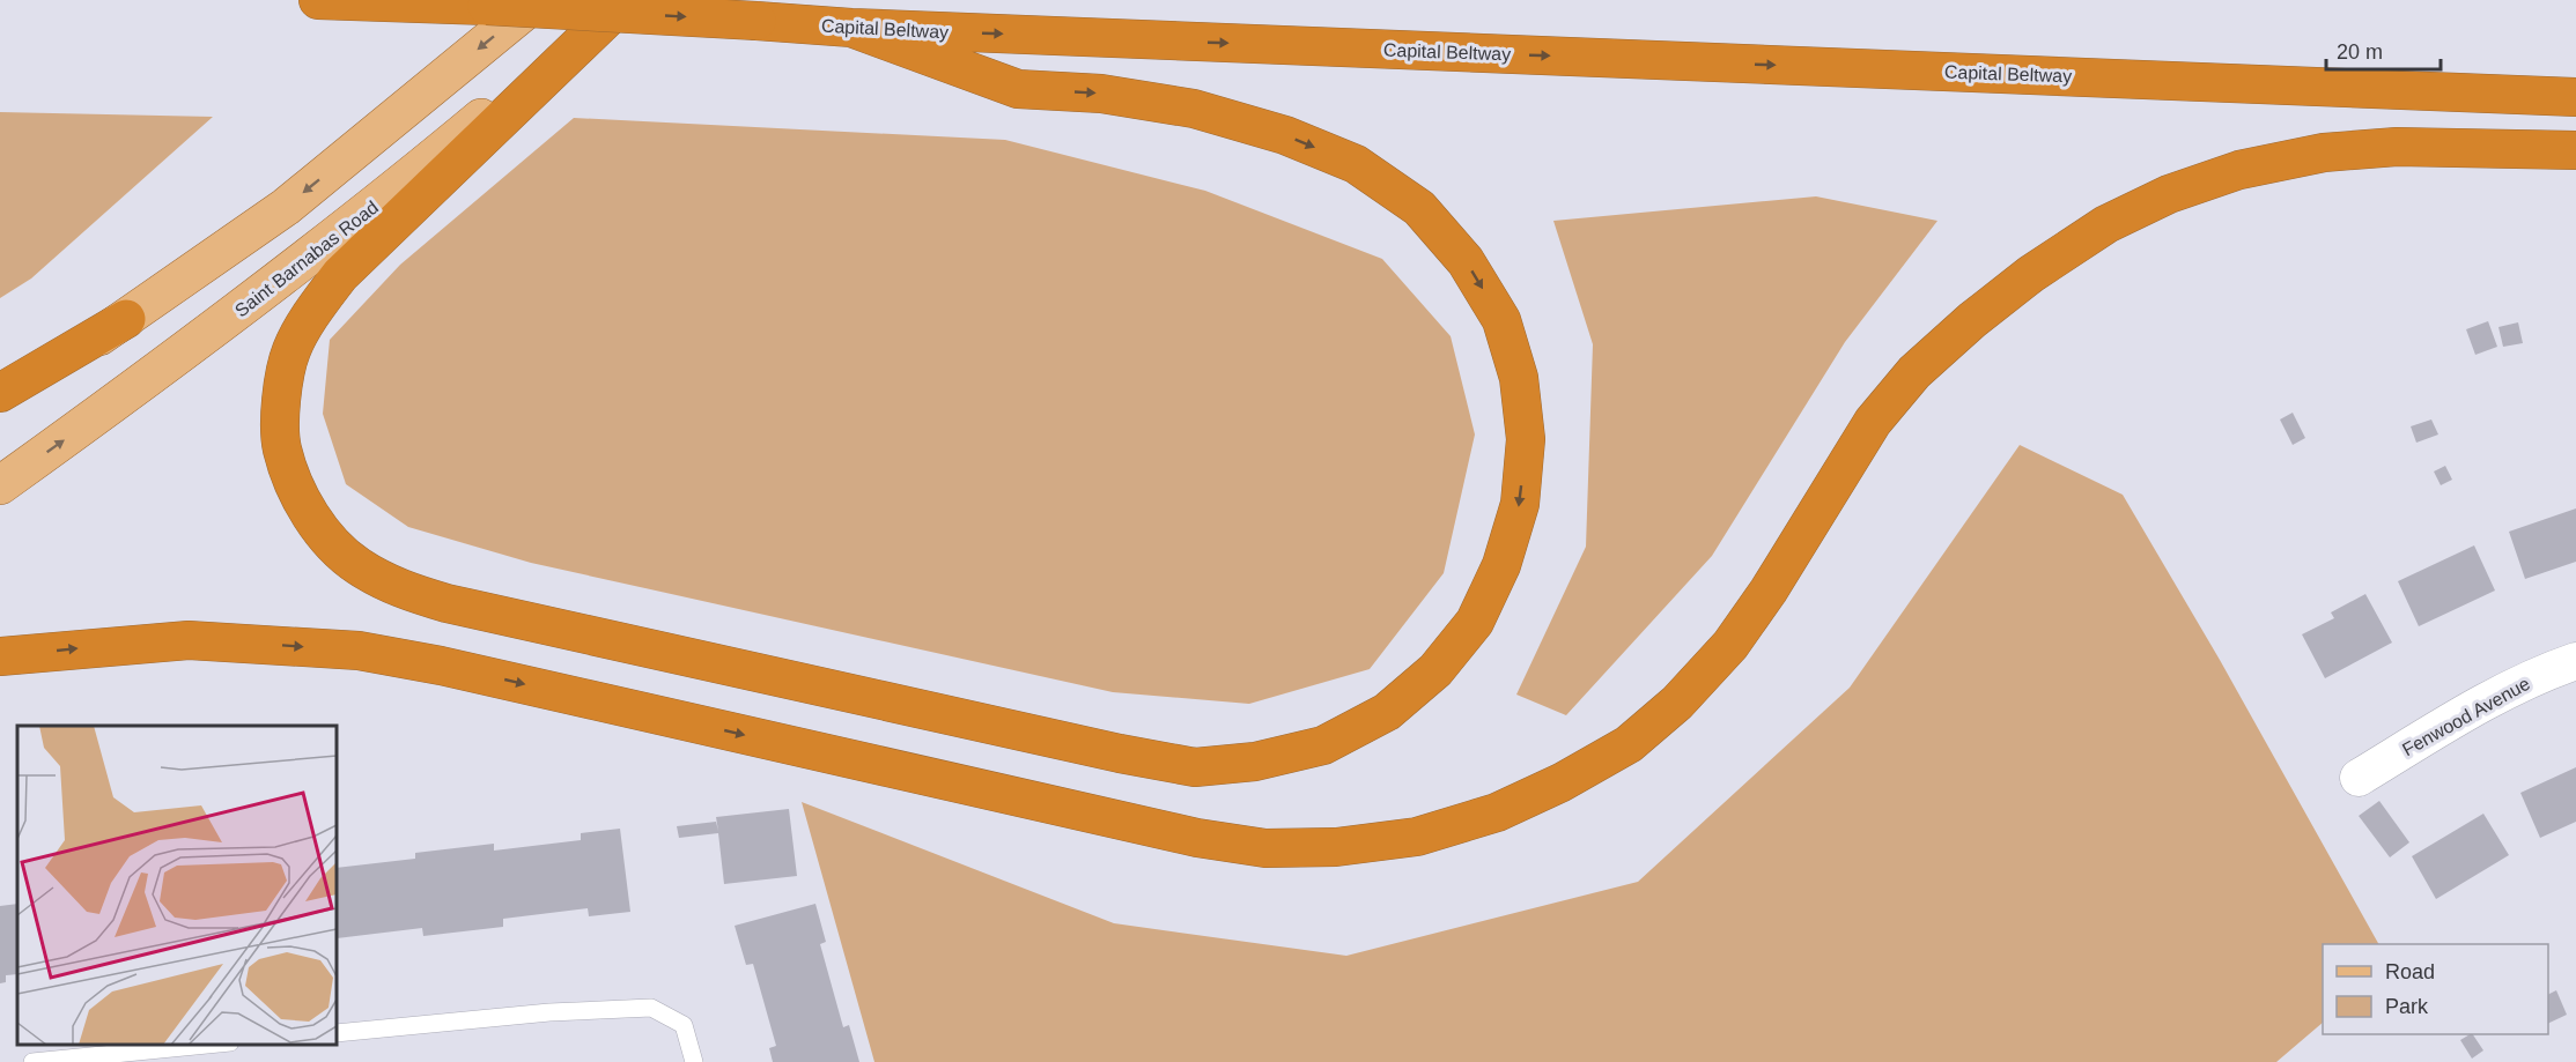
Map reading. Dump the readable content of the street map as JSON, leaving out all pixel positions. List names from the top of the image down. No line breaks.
{"streets":{"highway":["Capital Beltway"],"main road":["Saint Barnabas Road"],"street":["Fenwood Avenue"]},"one_way":["Capital Beltway"],"legend":["Road","Park"],"scale_bar":"20 m"}
